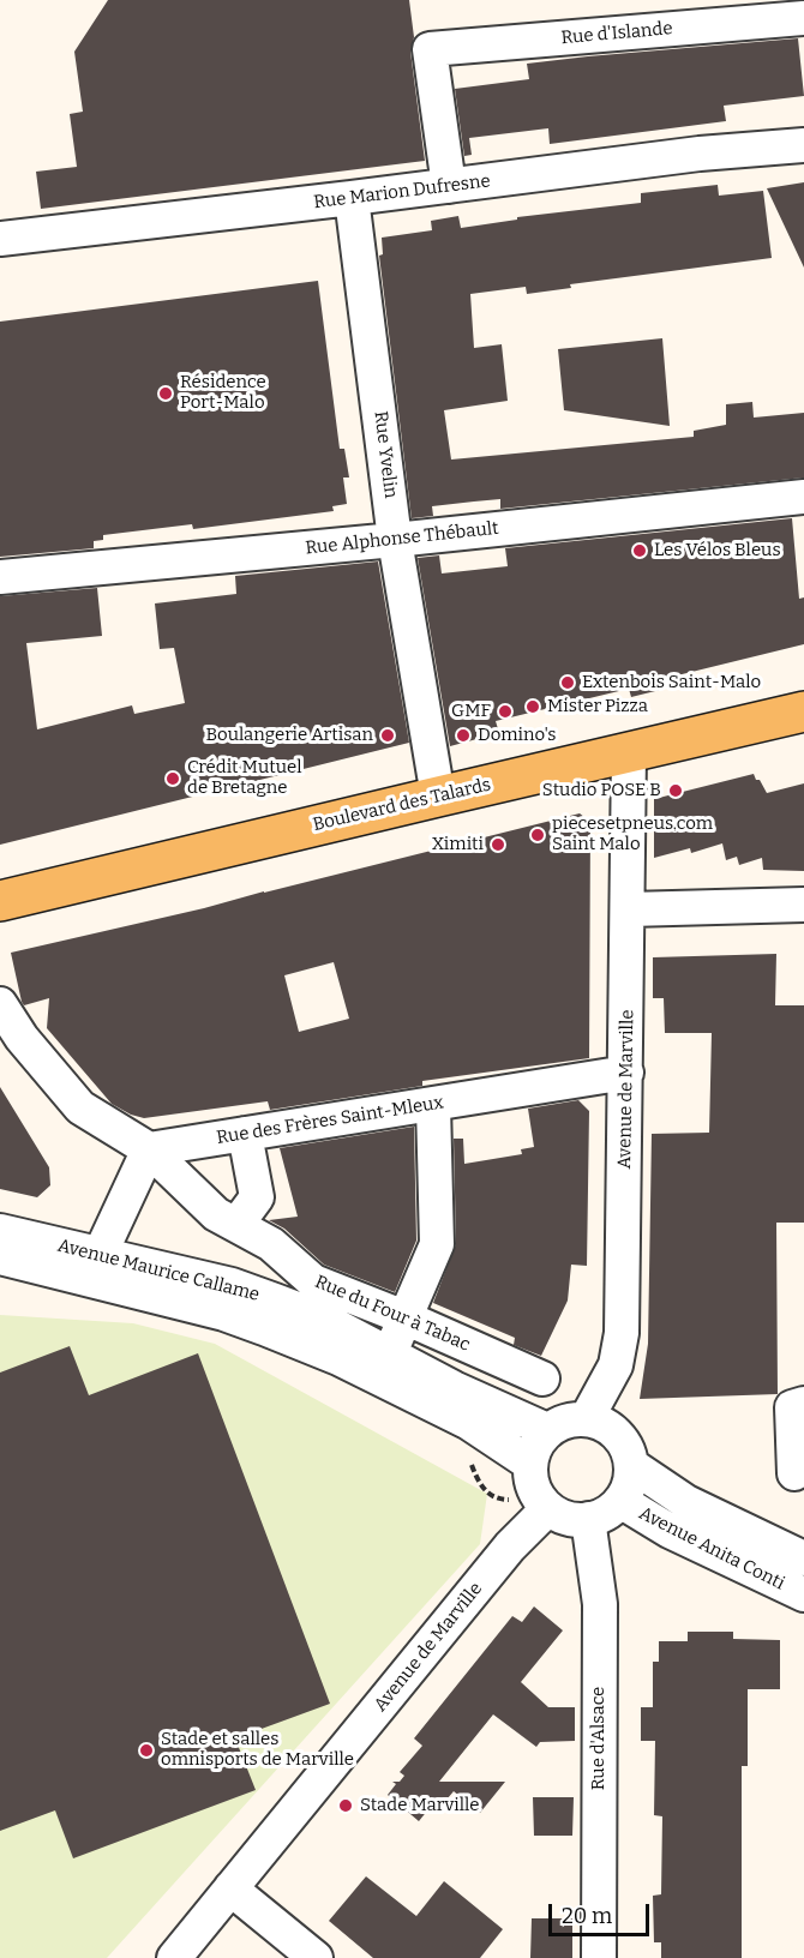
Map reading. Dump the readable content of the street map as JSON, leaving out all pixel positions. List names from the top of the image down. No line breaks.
{"streets":{"main road":["Boulevard des Talards"],"street":["Rue d'Islande","Rue Marion Dufresne","Rue Yvelin","Rue Alphonse Thébault","Avenue de Marville","Rue des Frères Saint-Mleux","Avenue Maurice Callame","Rue du Four à Tabac","Avenue Anita Conti","Rue d'Alsace"]},"crossings":[["Rue d'Islande","Rue Marion Dufresne"],["Rue Marion Dufresne","Rue Yvelin"],["Rue Yvelin","Rue Alphonse Thébault"],["Rue Yvelin","Boulevard des Talards"],["Boulevard des Talards","Avenue de Marville"],["Avenue de Marville","Rue des Frères Saint-Mleux"],["Avenue de Marville","Avenue Maurice Callame"],["Avenue de Marville","Avenue Anita Conti"],["Avenue de Marville","Rue d'Alsace"],["Rue des Frères Saint-Mleux","Rue du Four à Tabac"],["Avenue Maurice Callame","Avenue Anita Conti"],["Avenue Maurice Callame","Rue d'Alsace"],["Avenue Anita Conti","Rue d'Alsace"]],"places":["Résidence Port-Malo","Les Vélos Bleus","Extenbois Saint-Malo","Mister Pizza","GMF","Boulangerie Artisan","Domino's","Crédit Mutuel de Bretagne","Studio POSE B","piecesetpneus.com Saint Malo","Ximiti","Stade et salles omnisports de Marville","Stade Marville"],"scale_bar":"20 m"}
